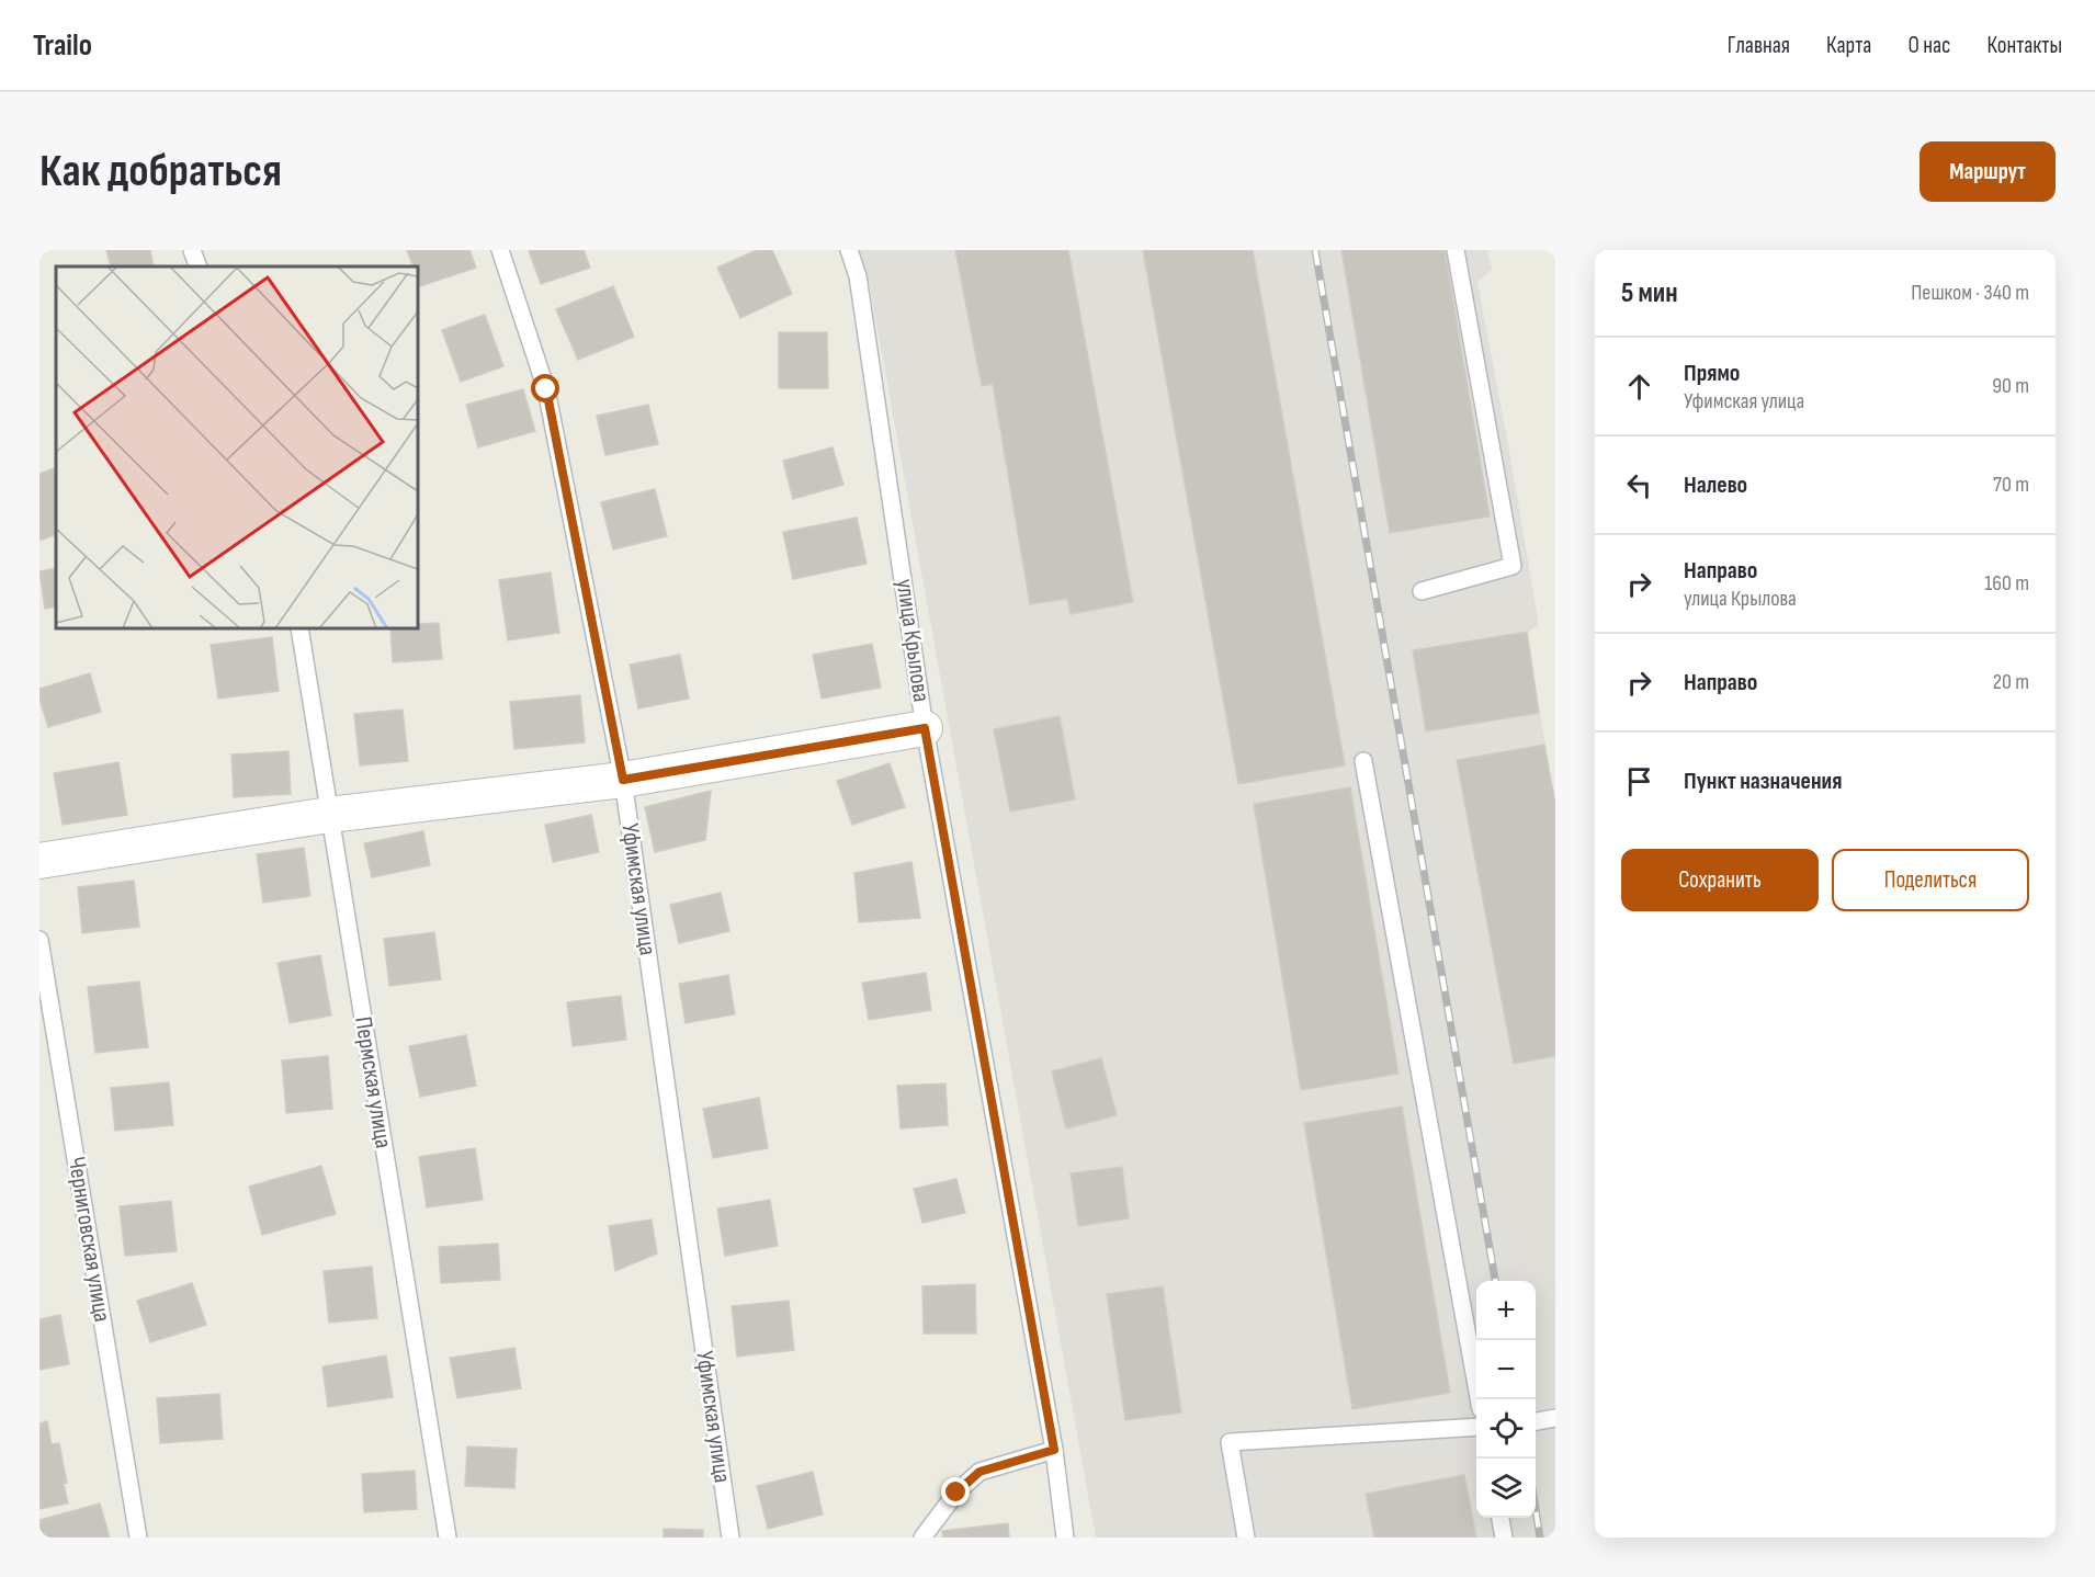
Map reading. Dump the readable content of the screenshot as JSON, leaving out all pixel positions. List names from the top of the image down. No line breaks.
{"streets":{"lane":["улица Крылова","Уфимская улица","Пермская улица","Черниговская улица"]},"page":{"header":"Trailo","nav":["Главная","Карта","О нас","Контакты"],"buttons":["Маршрут",["Сохранить","Поделиться"]],"title":"Как добраться","heading":["5 мин","Пешком · 340 m"],"list":[["Прямо","Уфимская улица","90 m"],["Налево","70 m"],["Направо","улица Крылова","160 m"],["Направо","20 m"],"Пункт назначения"],"map_buttons":["+","−"]}}
